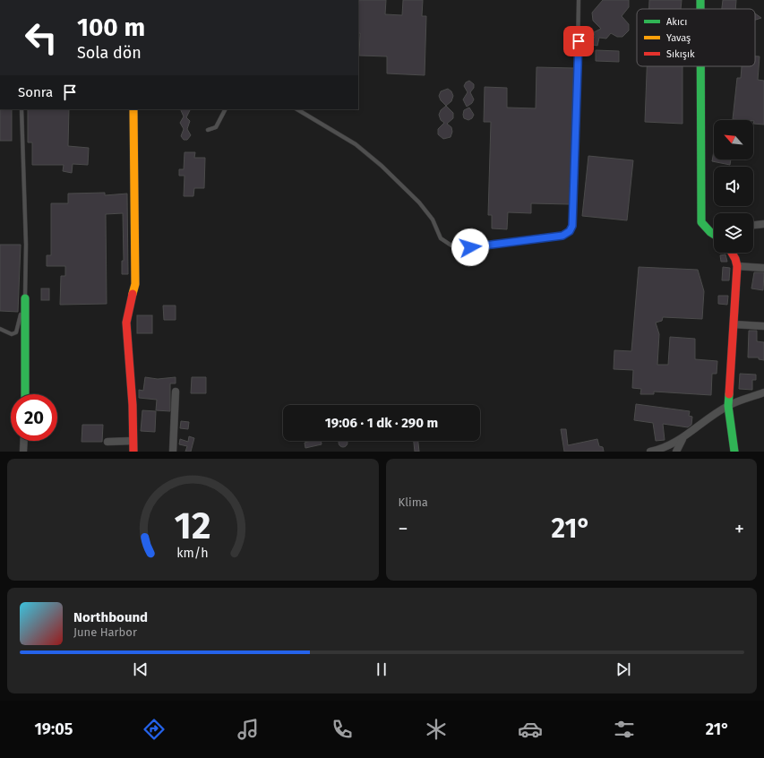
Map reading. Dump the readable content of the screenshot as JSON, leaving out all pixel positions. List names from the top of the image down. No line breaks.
{"legend":["Akıcı","Yavaş","Sıkışık"],"north":"top left","page":{"turn":["100 m","Sola dön"],"then":"Sonra","limit":"20","trip":"19:06 · 1 dk · 290 m","tile":"Klima","heat":["−","21°","+"],"song":["Northbound","June Harbor"],"tabs":["19:05","21°"],"gauge":["12","km/h"]}}
